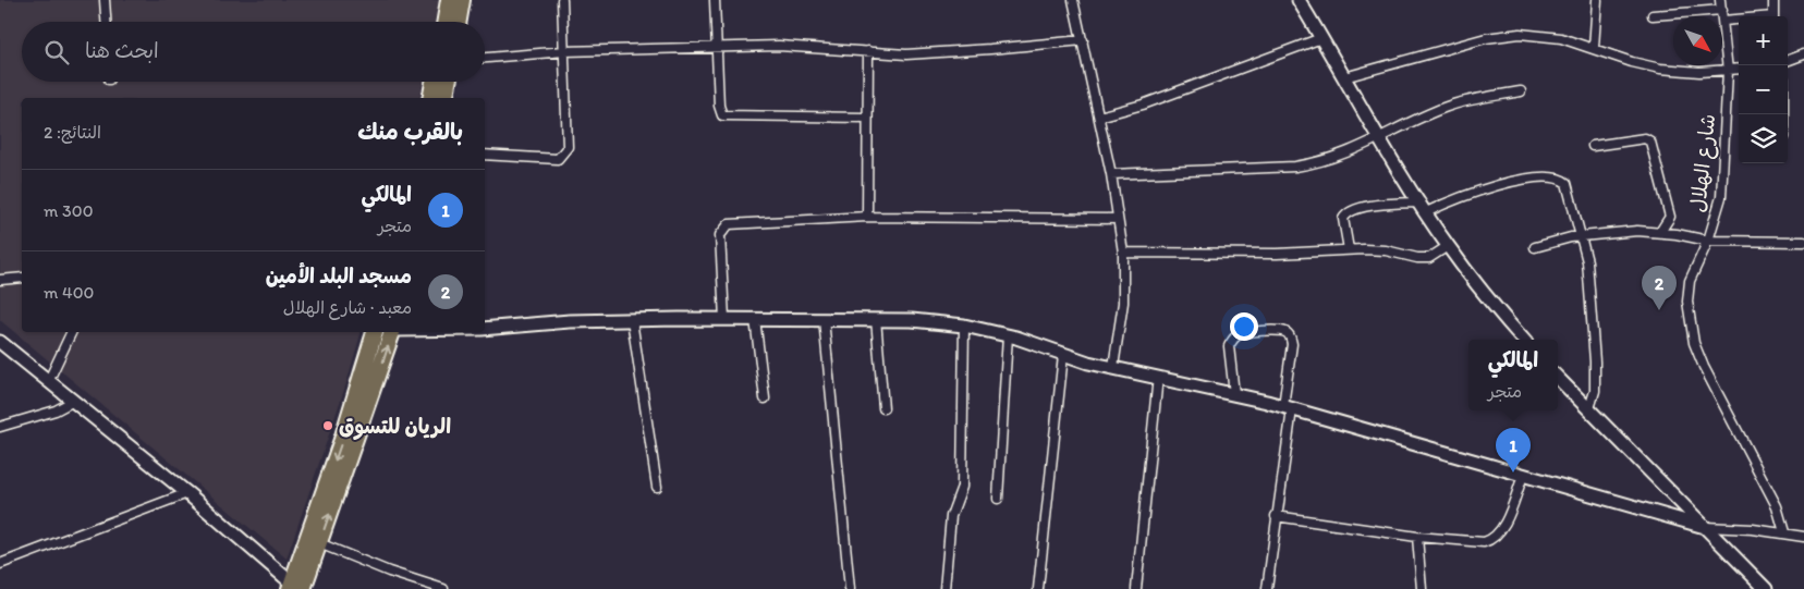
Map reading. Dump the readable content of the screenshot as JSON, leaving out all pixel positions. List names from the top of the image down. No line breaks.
{"streets":{"street":["شارع الهلال"]},"places":["الريان للتسوق"],"north":"bottom right","page":{"map_buttons":["+","−"],"search":"ابحث هنا","heading":["بالقرب منك","النتائج: 2"],"list":[{"mark":"1","name":"المالكي","note":"متجر","value":"300 m"},{"mark":"2","name":"مسجد البلد الأمين","note":"معبد · شارع الهلال","value":"400 m"}],"pins":["2","1"],"popup":["المالكي","متجر"]}}
